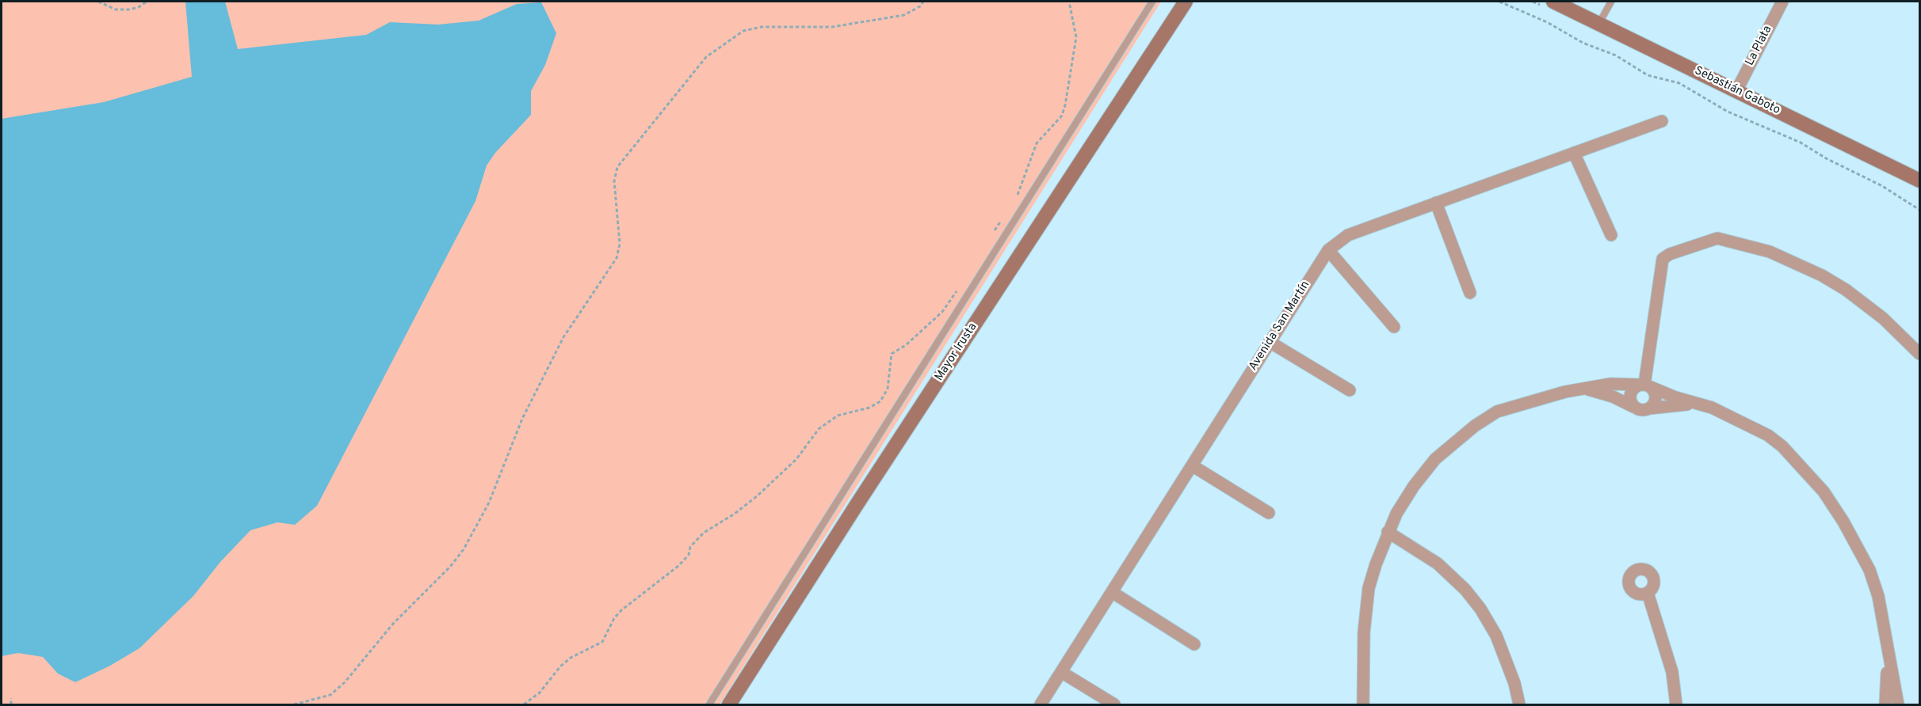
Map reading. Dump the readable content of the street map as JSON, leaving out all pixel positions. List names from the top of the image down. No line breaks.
{"streets":{"main road":["Sebastián Gaboto","Mayor Irusta"],"street":["La Plata","Avenida San Martín"]},"crossings":[["La Plata","Sebastián Gaboto"]]}
